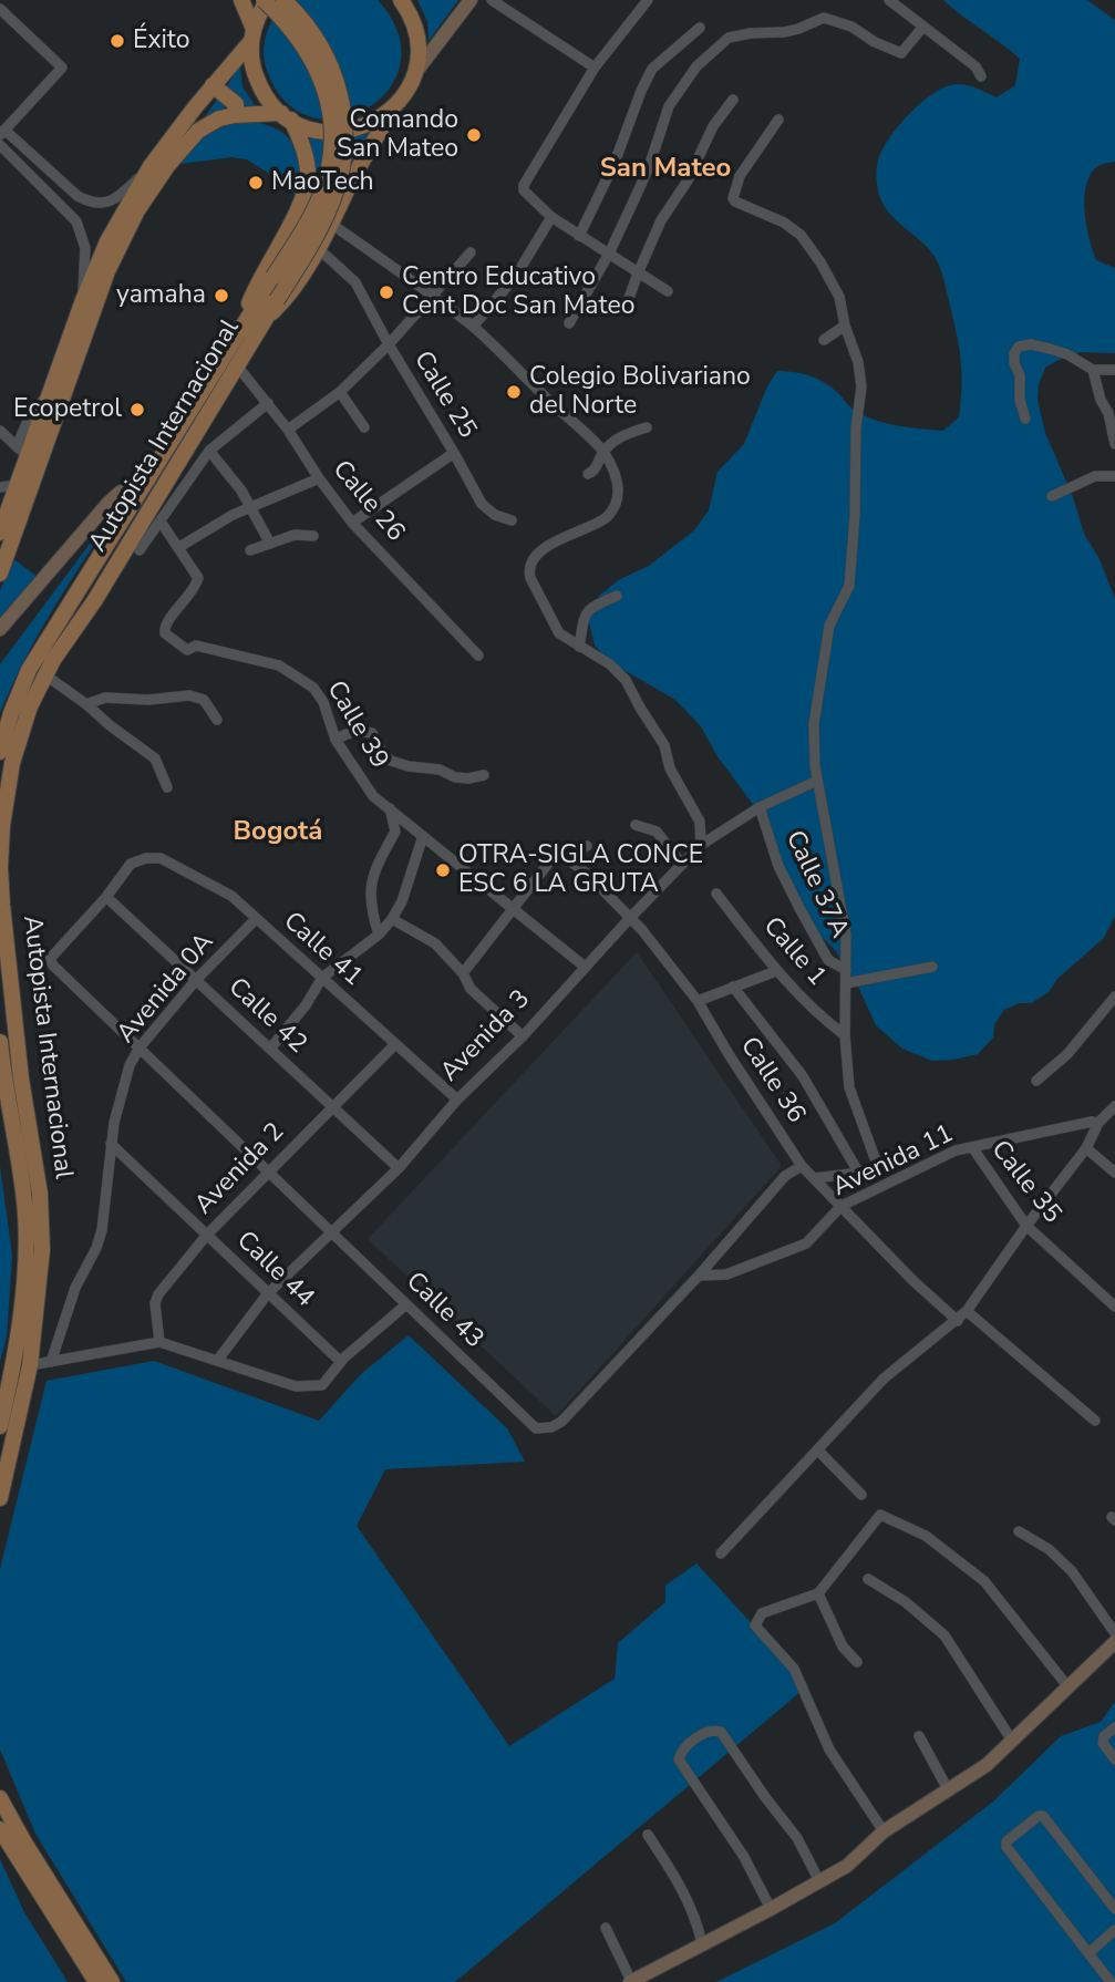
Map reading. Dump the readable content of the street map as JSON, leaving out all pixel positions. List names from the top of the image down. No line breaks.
{"streets":{"main road":["Autopista Internacional"],"street":["Calle 25","Calle 26","Calle 39","Calle 37A","Calle 41","Calle 1","Avenida 0A","Calle 42","Avenida 3","Calle 36","Avenida 11","Avenida 2","Calle 35","Calle 44","Calle 43"]},"crossings":[["Autopista Internacional","Calle 26"],["Calle 39","Avenida 3"],["Calle 37A","Avenida 3"],["Calle 41","Avenida 0A"],["Calle 41","Calle 42"],["Calle 41","Avenida 3"],["Calle 41","Avenida 2"],["Calle 41","Calle 43"],["Avenida 0A","Calle 42"],["Avenida 0A","Calle 44"],["Avenida 0A","Calle 43"],["Calle 42","Avenida 3"],["Calle 42","Avenida 2"],["Calle 42","Calle 43"],["Avenida 3","Calle 36"],["Avenida 3","Calle 44"],["Avenida 3","Calle 43"],["Calle 36","Avenida 11"],["Calle 36","Calle 43"],["Avenida 11","Calle 35"],["Avenida 11","Calle 43"],["Avenida 2","Calle 44"],["Avenida 2","Calle 43"]],"districts":["San Mateo","Bogotá"],"places":["Éxito","Comando San Mateo","MaoTech","Centro Educativo Cent Doc San Mateo","yamaha","Colegio Bolivariano del Norte","Ecopetrol","OTRA-SIGLA CONCE ESC 6 LA GRUTA"]}
